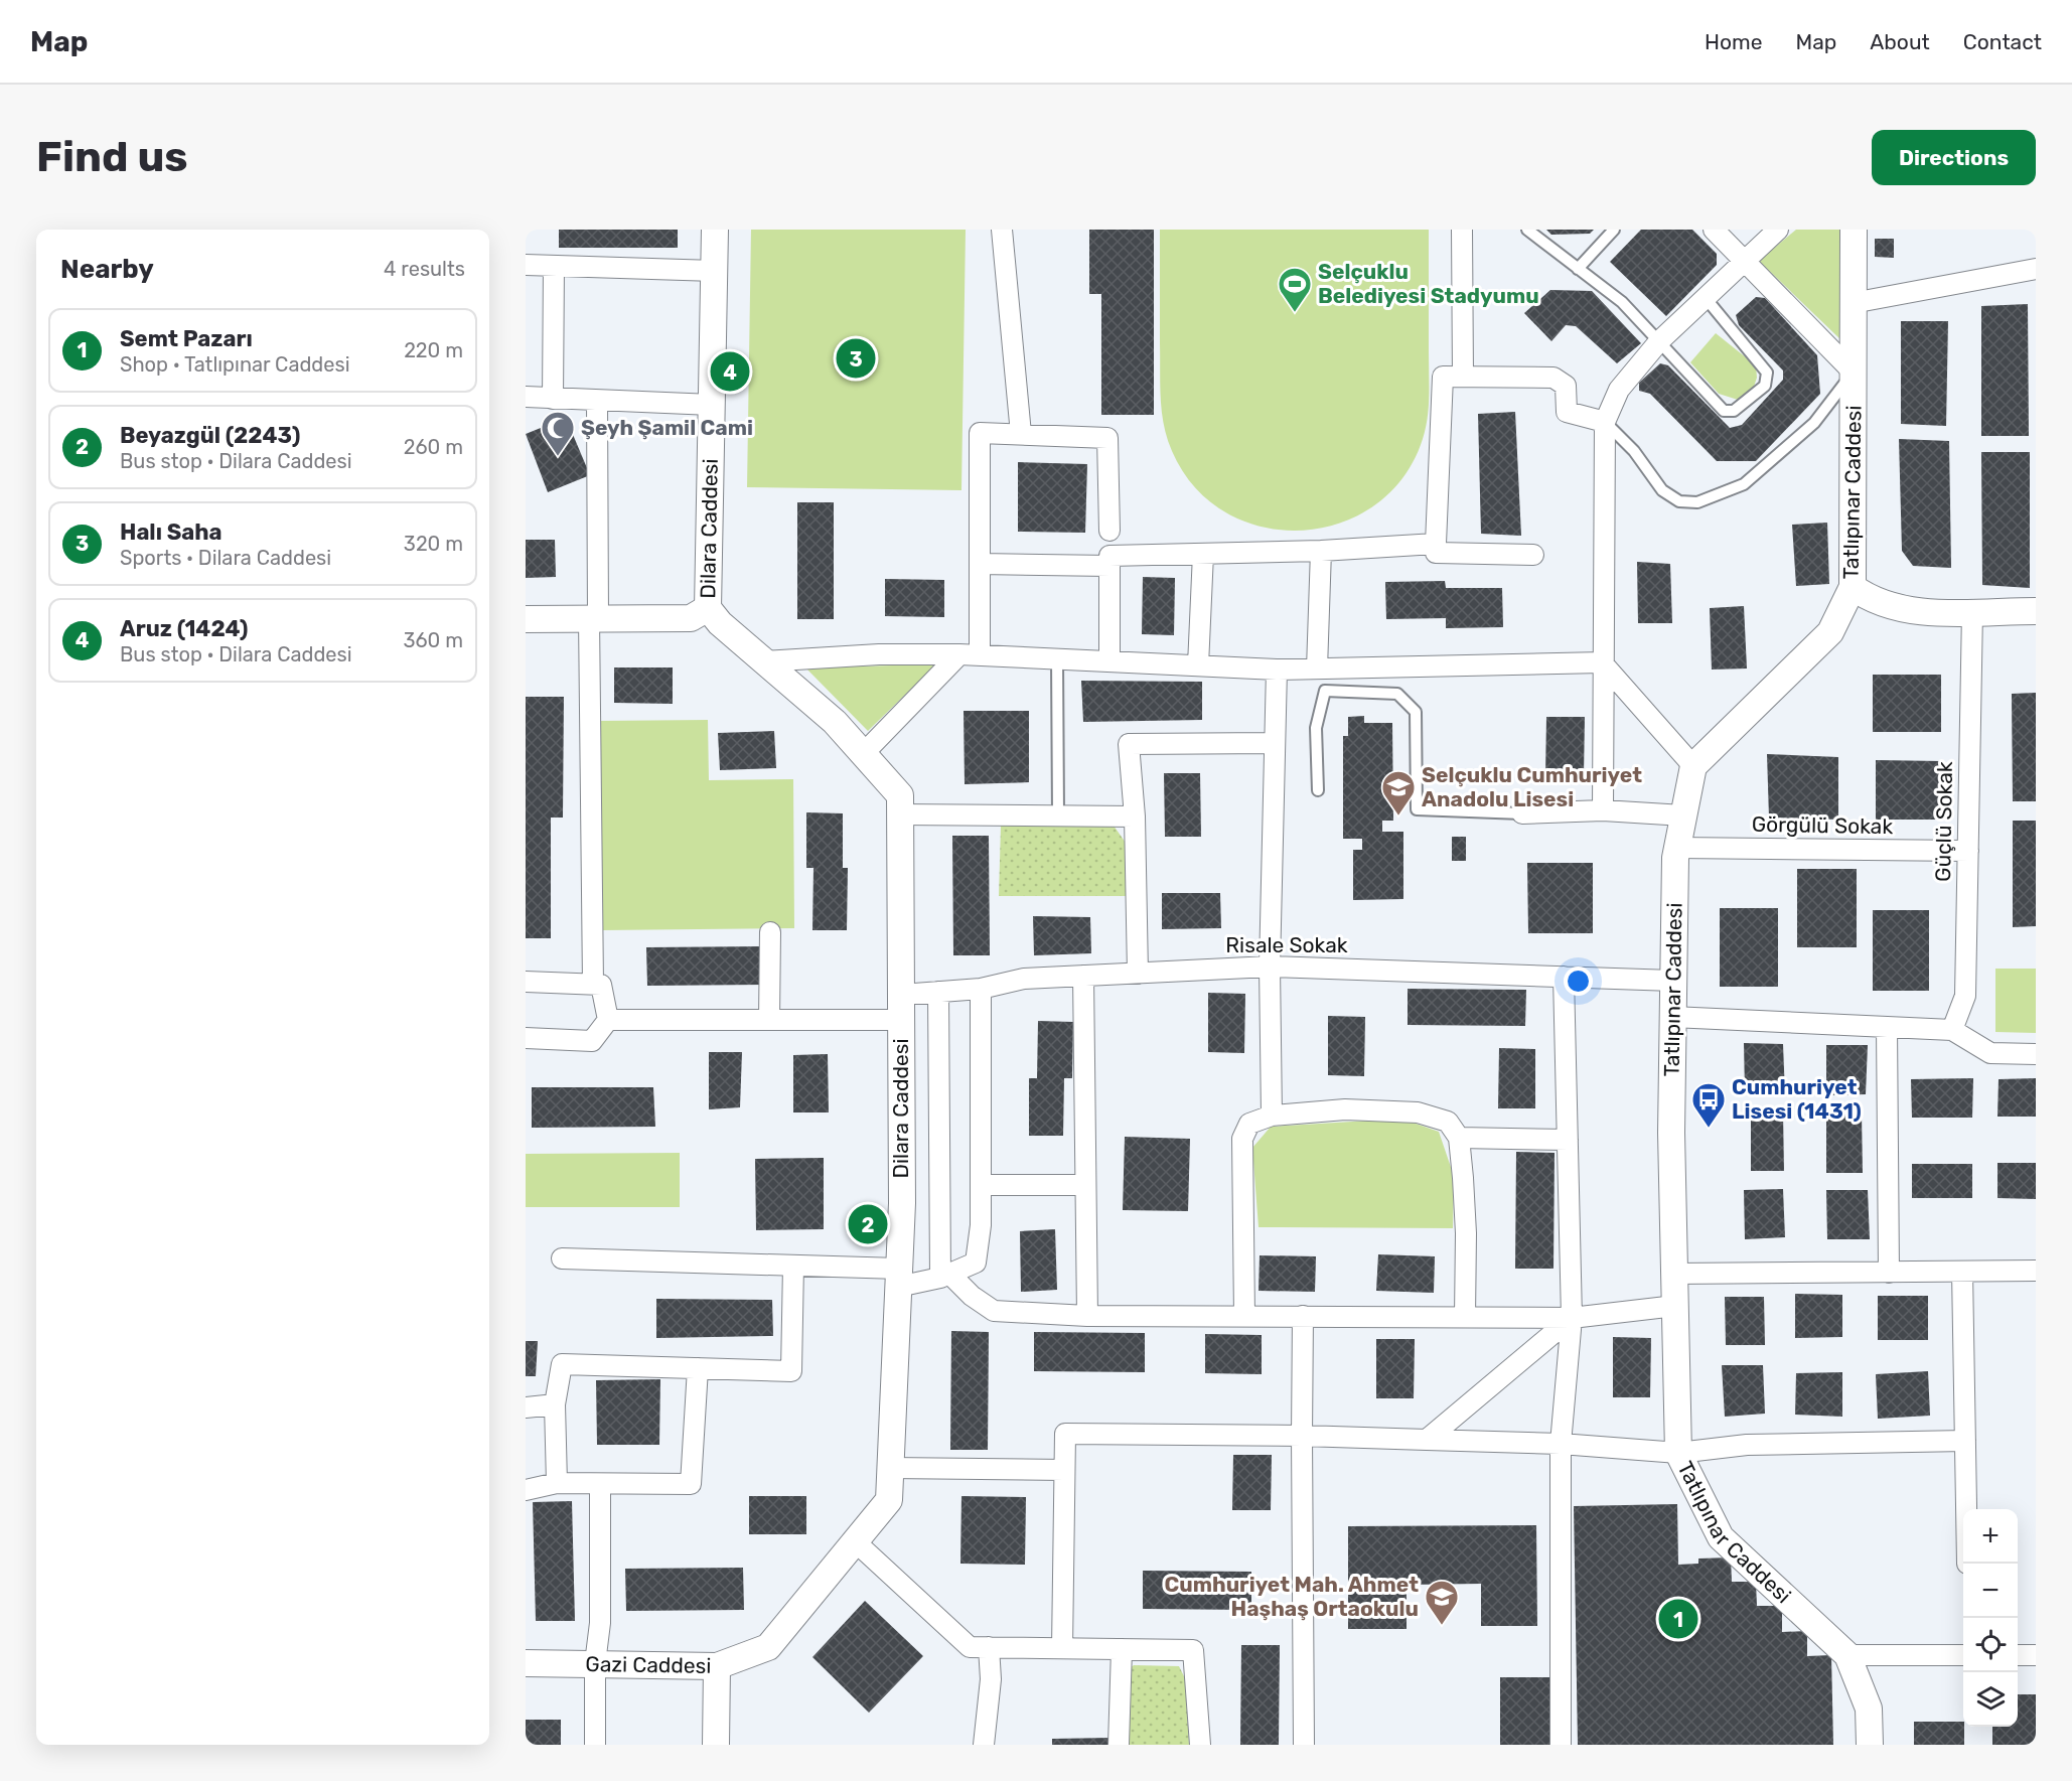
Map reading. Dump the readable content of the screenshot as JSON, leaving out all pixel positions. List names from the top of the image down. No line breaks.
{"streets":{"street":["Tatlıpınar Caddesi","Dilara Caddesi","Güçlü Sokak","Görgülü Sokak","Risale Sokak","Gazi Caddesi"]},"crossings":[["Tatlıpınar Caddesi","Görgülü Sokak"],["Tatlıpınar Caddesi","Risale Sokak"],["Dilara Caddesi","Risale Sokak"],["Dilara Caddesi","Gazi Caddesi"],["Güçlü Sokak","Görgülü Sokak"]],"places":{"sports":["Selçuklu Belediyesi Stadyumu"],"mosque":["Şeyh Şamil Cami"],"school or university":["Selçuklu Cumhuriyet Anadolu Lisesi","Cumhuriyet Mah. Ahmet Haşhaş Ortaokulu"],"bus stop":["Cumhuriyet Lisesi (1431)"]},"page":{"header":"Map","nav":["Home","Map","About","Contact"],"buttons":"Directions","title":"Find us","heading":["Nearby","4 results"],"list":[{"mark":"1","name":"Semt Pazarı","note":"Shop · Tatlıpınar Caddesi","value":"220 m"},{"mark":"2","name":"Beyazgül (2243)","note":"Bus stop · Dilara Caddesi","value":"260 m"},{"mark":"3","name":"Halı Saha","note":"Sports · Dilara Caddesi","value":"320 m"},{"mark":"4","name":"Aruz (1424)","note":"Bus stop · Dilara Caddesi","value":"360 m"}],"pins":["3","4","2","1"],"map_buttons":["+","−"]}}
